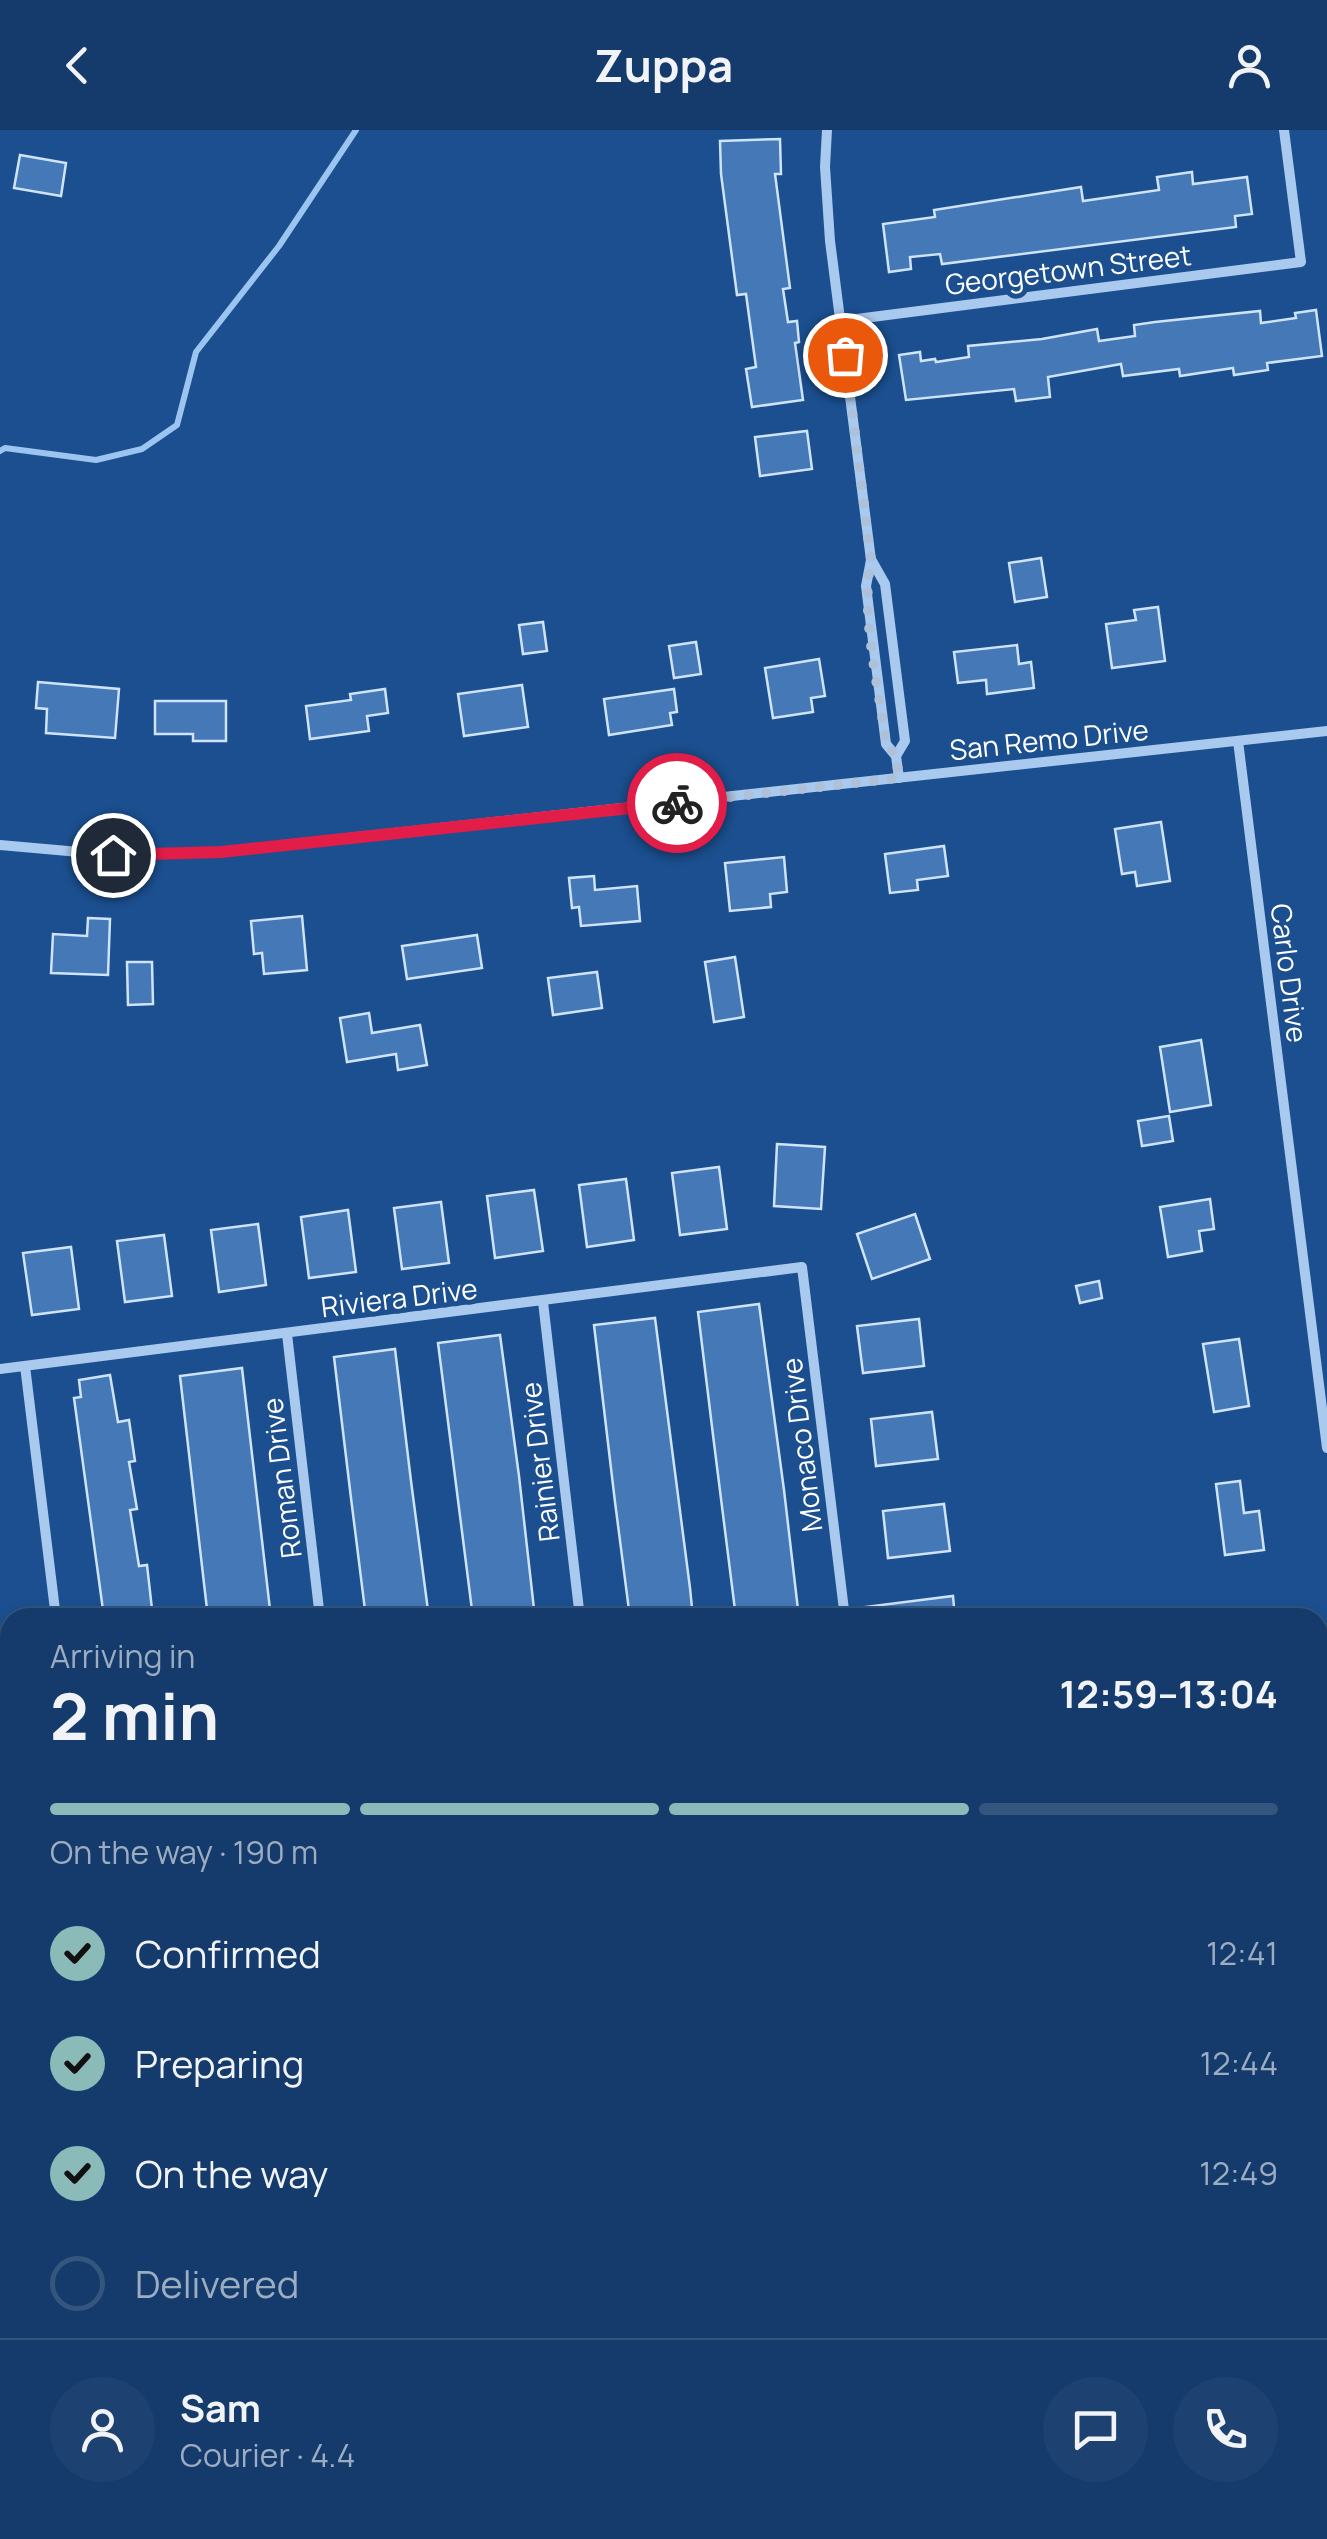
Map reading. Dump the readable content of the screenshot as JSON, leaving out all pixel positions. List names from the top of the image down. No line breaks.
{"streets":{"street":["Georgetown Street","San Remo Drive","Carlo Drive","Riviera Drive","Monaco Drive","Rainier Drive","Roman Drive"]},"crossings":[["San Remo Drive","Carlo Drive"],["Riviera Drive","Monaco Drive"],["Riviera Drive","Rainier Drive"],["Riviera Drive","Roman Drive"]],"page":{"header":"Zuppa","heading":["2 min","Arriving in","12:59–13:04"],"panel":["Sam","Courier · 4.4"],"bar":"On the way · 190 m","list":[["Confirmed","12:41"],["Preparing","12:44"],["On the way","12:49"],"Delivered"]}}
